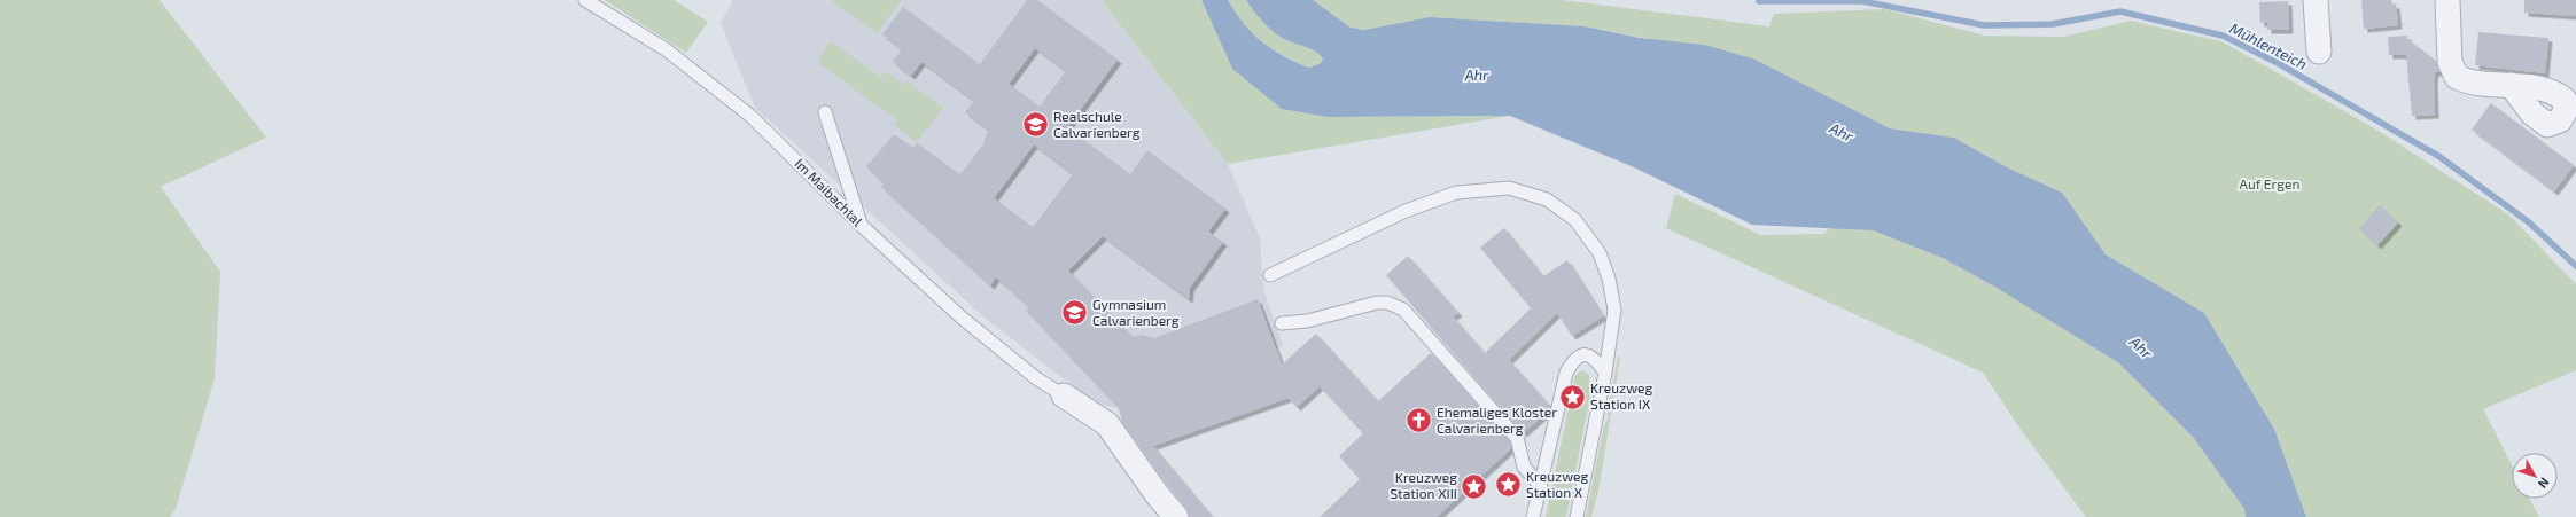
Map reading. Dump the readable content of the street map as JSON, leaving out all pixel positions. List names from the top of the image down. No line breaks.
{"streets":{"lane":["Im Maibachtal"]},"water":["Mühlenteich","Ahr"],"parks":["Auf Ergen"],"places":{"school or university":["Realschule Calvarienberg","Gymnasium Calvarienberg"],"place":["Kreuzweg Station IX","Kreuzweg Station X","Kreuzweg Station XIII"],"church":["Ehemaliges Kloster Calvarienberg"]},"north":"bottom right"}
